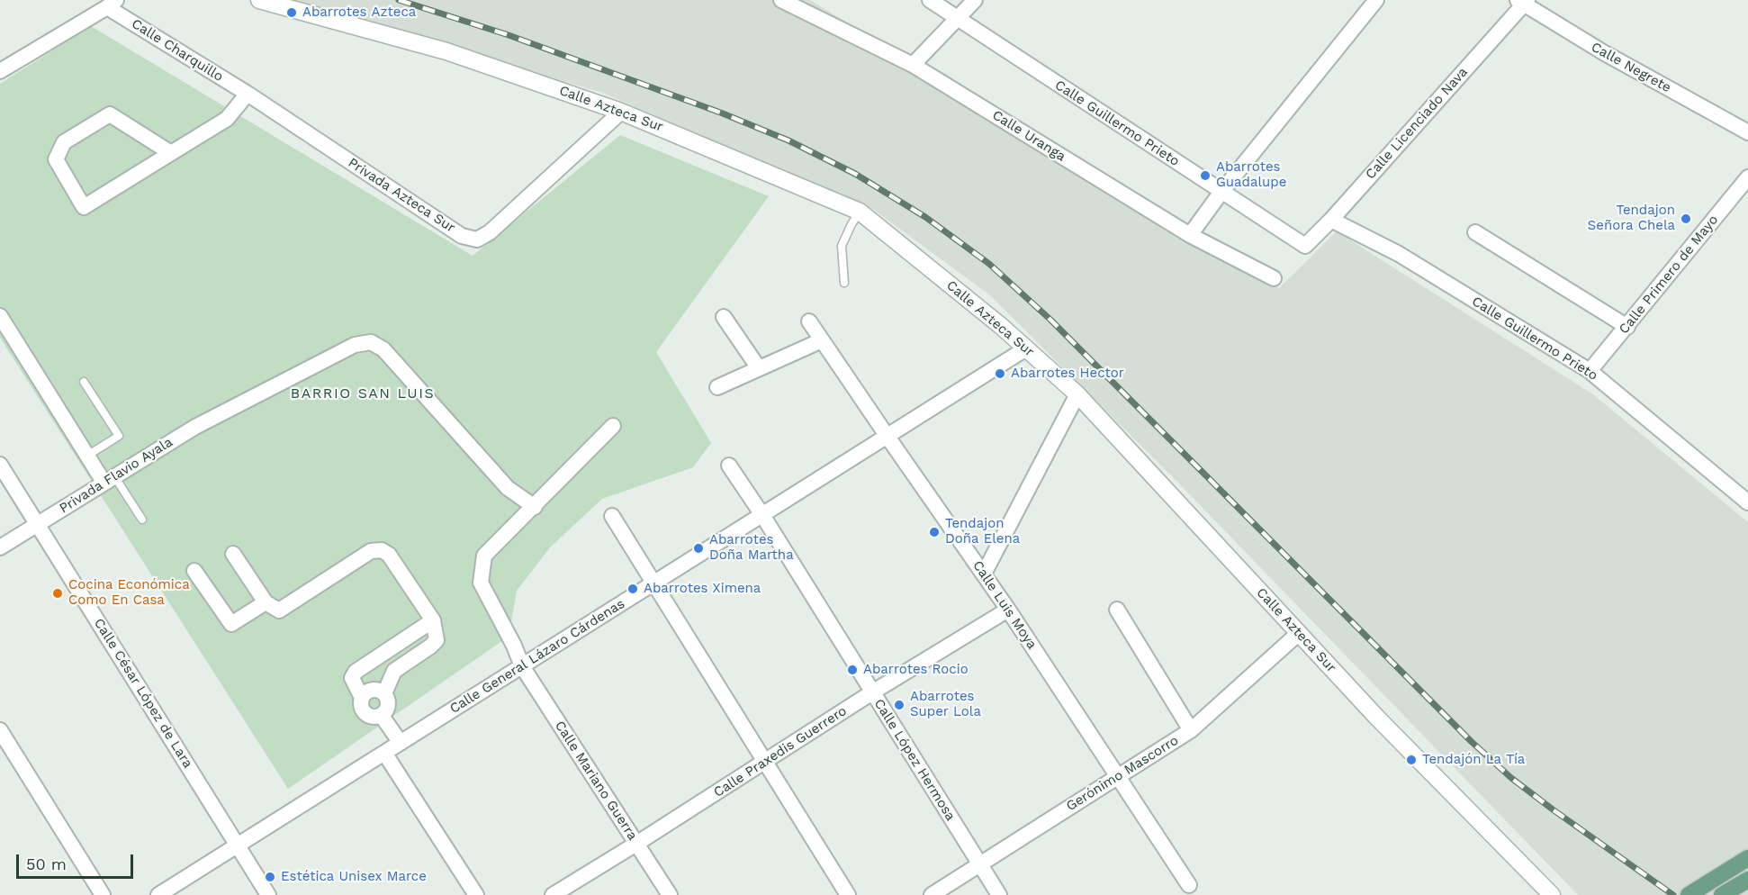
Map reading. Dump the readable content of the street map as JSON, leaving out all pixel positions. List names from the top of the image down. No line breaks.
{"streets":{"street":["Calle Charquillo","Calle Negrete","Calle Azteca Sur","Calle Guillermo Prieto","Calle Licenciado Nava","Calle Uranga","Privada Azteca Sur","Calle Primero de Mayo","Privada Flavio Ayala","Calle Luis Moya","Calle General Lázaro Cárdenas","Calle César López de Lara","Calle Praxedis Guerrero","Calle López Hermosa","Gerónimo Mascorro","Calle Mariano Guerra"]},"crossings":[["Calle Charquillo","Privada Azteca Sur"],["Calle Negrete","Calle Licenciado Nava"],["Calle Azteca Sur","Privada Azteca Sur"],["Calle Azteca Sur","Calle General Lázaro Cárdenas"],["Calle Azteca Sur","Gerónimo Mascorro"],["Calle Guillermo Prieto","Calle Licenciado Nava"],["Calle Guillermo Prieto","Calle Primero de Mayo"],["Privada Flavio Ayala","Calle César López de Lara"],["Privada Flavio Ayala","Calle Mariano Guerra"],["Calle Luis Moya","Calle General Lázaro Cárdenas"],["Calle Luis Moya","Calle Praxedis Guerrero"],["Calle Luis Moya","Gerónimo Mascorro"],["Calle General Lázaro Cárdenas","Calle César López de Lara"],["Calle General Lázaro Cárdenas","Calle López Hermosa"],["Calle General Lázaro Cárdenas","Calle Mariano Guerra"],["Calle Praxedis Guerrero","Calle López Hermosa"],["Calle Praxedis Guerrero","Calle Mariano Guerra"],["Calle López Hermosa","Gerónimo Mascorro"]],"districts":["BARRIO SAN LUIS"],"places":["Abarrotes Azteca","Abarrotes Guadalupe","Tendajon Señora Chela","Abarrotes Hector","Tendajon Doña Elena","Abarrotes Doña Martha","Abarrotes Ximena","Cocina Económica Como En Casa","Abarrotes Rocio","Abarrotes Super Lola","Tendajón La Tía","Estética Unisex Marce"],"scale_bar":"50 m"}
